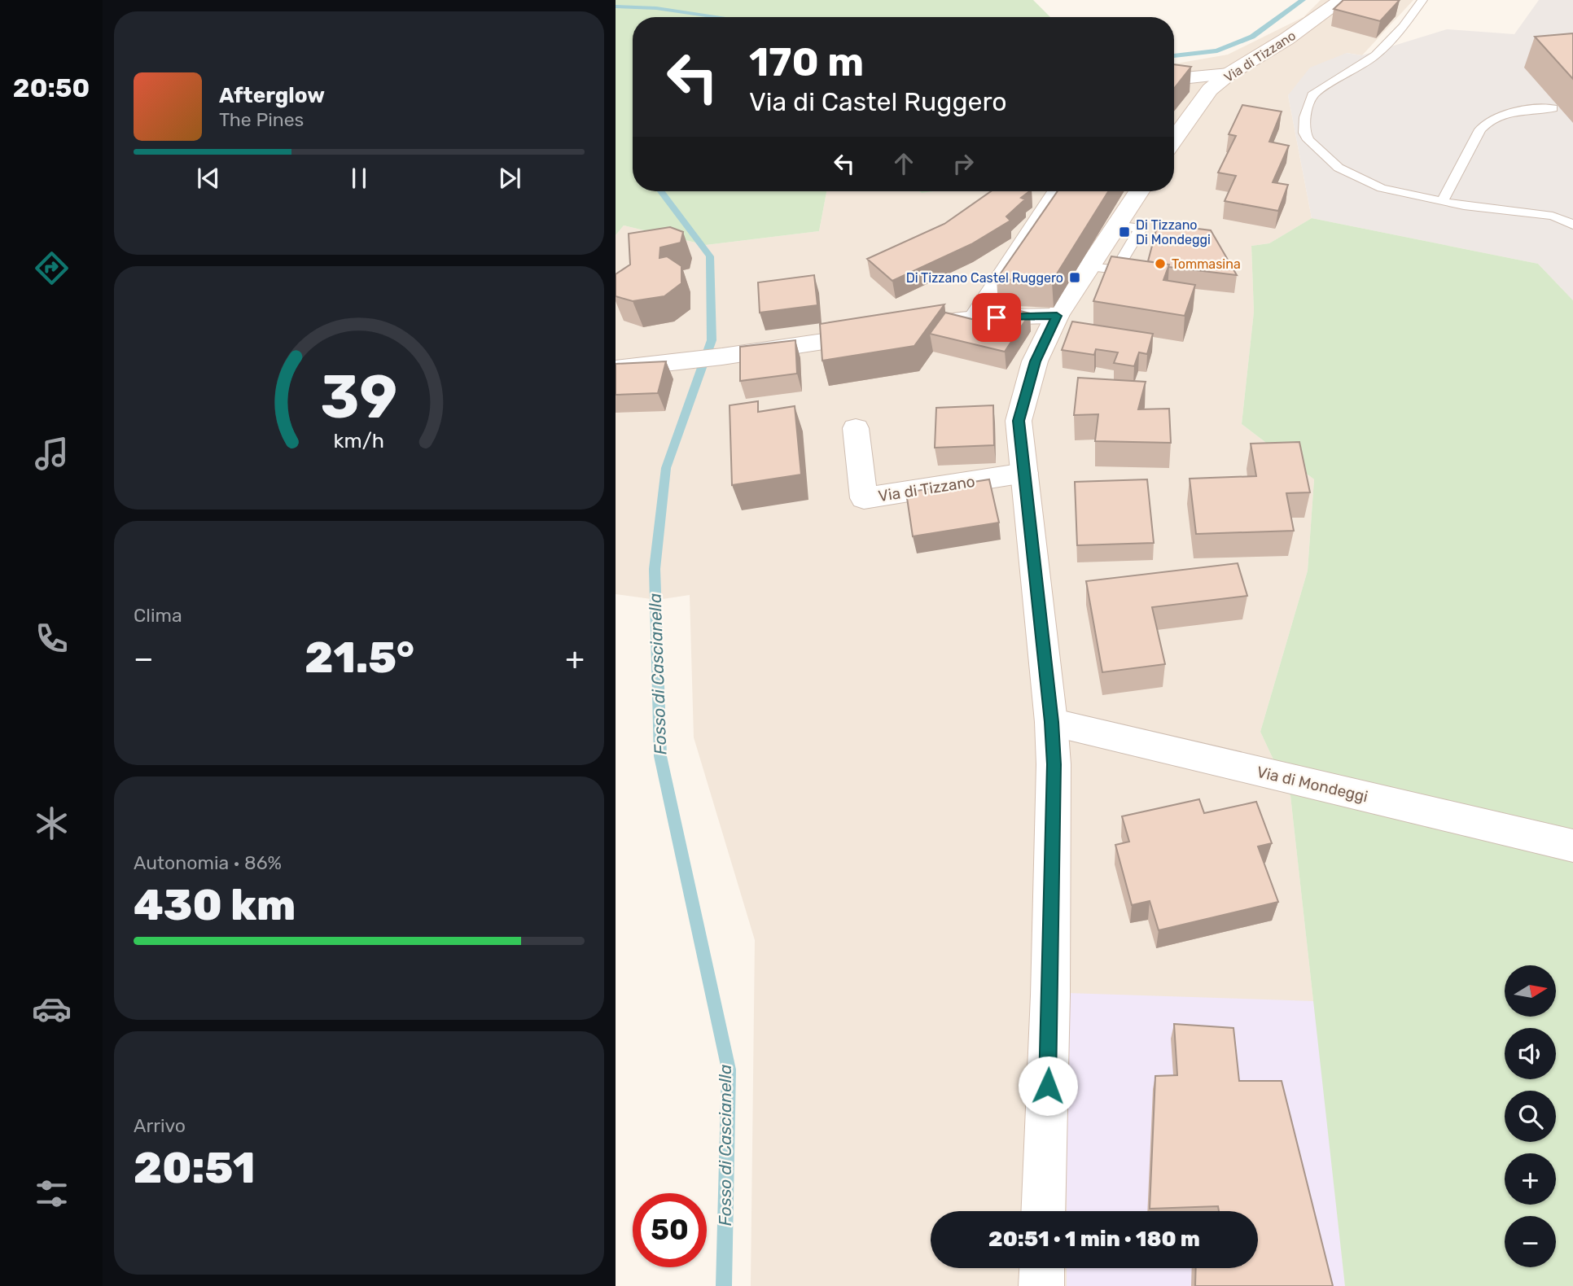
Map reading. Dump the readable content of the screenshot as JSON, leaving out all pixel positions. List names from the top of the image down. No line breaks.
{"streets":{"main road":["Via di Tizzano","Via di Mondeggi"]},"water":["Fosso di Cascianella"],"places":{"transit":["Di Tizzano Di Mondeggi","Di Tizzano Castel Ruggero"],"other":["Tommasina"]},"north":"right","page":{"tabs":"20:50","turn":["170 m","Via di Castel Ruggero"],"song":["Afterglow","The Pines"],"tile":["Clima",["Autonomia · 86%","430 km"],["Arrivo","20:51"]],"heat":["−","21.5°","+"],"map_buttons":["+","−"],"limit":"50","trip":"20:51 · 1 min · 180 m","gauge":["39","km/h"]}}
